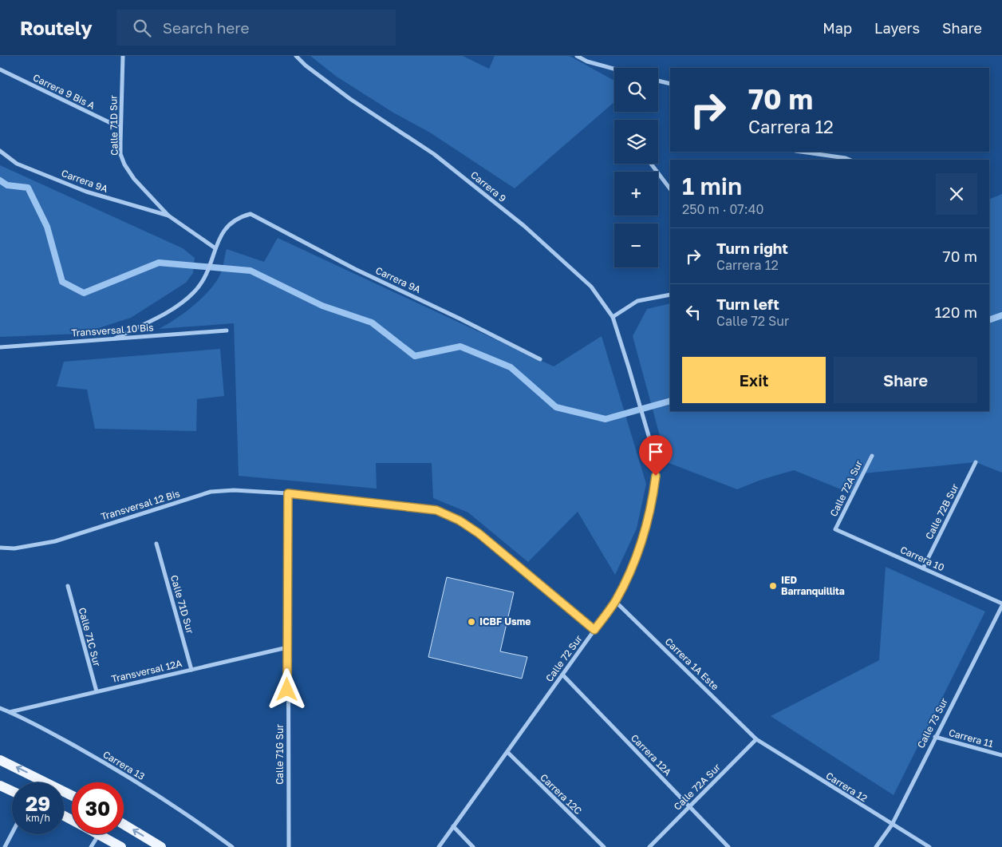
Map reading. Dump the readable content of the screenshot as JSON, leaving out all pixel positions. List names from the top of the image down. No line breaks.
{"streets":{"street":["Carrera 9 Bis A","Calle 71D Sur","Carrera 9A","Carrera 9","Transversal 10 Bis","Calle 72A Sur","Transversal 12 Bis","Calle 72B Sur","Carrera 10","Calle 71C Sur","Calle 72 Sur","Carrera 1A Este","Transversal 12A","Calle 73 Sur","Carrera 11","Calle 71G Sur","Carrera 12A","Carrera 13","Carrera 12","Carrera 12C"]},"crossings":[["Carrera 9 Bis A","Calle 71D Sur"],["Calle 71D Sur","Carrera 9A"],["Calle 71D Sur","Transversal 12A"],["Carrera 9","Calle 72 Sur"],["Calle 72A Sur","Carrera 10"],["Calle 72A Sur","Carrera 1A Este"],["Calle 72A Sur","Carrera 12A"],["Calle 72A Sur","Carrera 12"],["Transversal 12 Bis","Calle 71G Sur"],["Calle 72B Sur","Carrera 10"],["Carrera 10","Calle 73 Sur"],["Calle 71C Sur","Transversal 12A"],["Calle 72 Sur","Carrera 1A Este"],["Calle 72 Sur","Carrera 12A"],["Calle 72 Sur","Carrera 12C"],["Carrera 1A Este","Carrera 12"],["Transversal 12A","Calle 71G Sur"],["Transversal 12A","Carrera 13"],["Calle 73 Sur","Carrera 11"],["Calle 73 Sur","Carrera 12"]],"places":["IED Barranquillita","ICBF Usme"],"page":{"header":"Routely","search":"Search here","nav":["Map","Layers","Share"],"map_buttons":["+","−"],"turn":["70 m","Carrera 12"],"heading":["1 min","250 m · 07:40"],"list":[{"name":"Turn right","note":"Carrera 12","value":"70 m"},{"name":"Turn left","note":"Calle 72 Sur","value":"120 m"}],"buttons":["Exit","Share"],"speed":"29 km/h","limit":"30"}}
